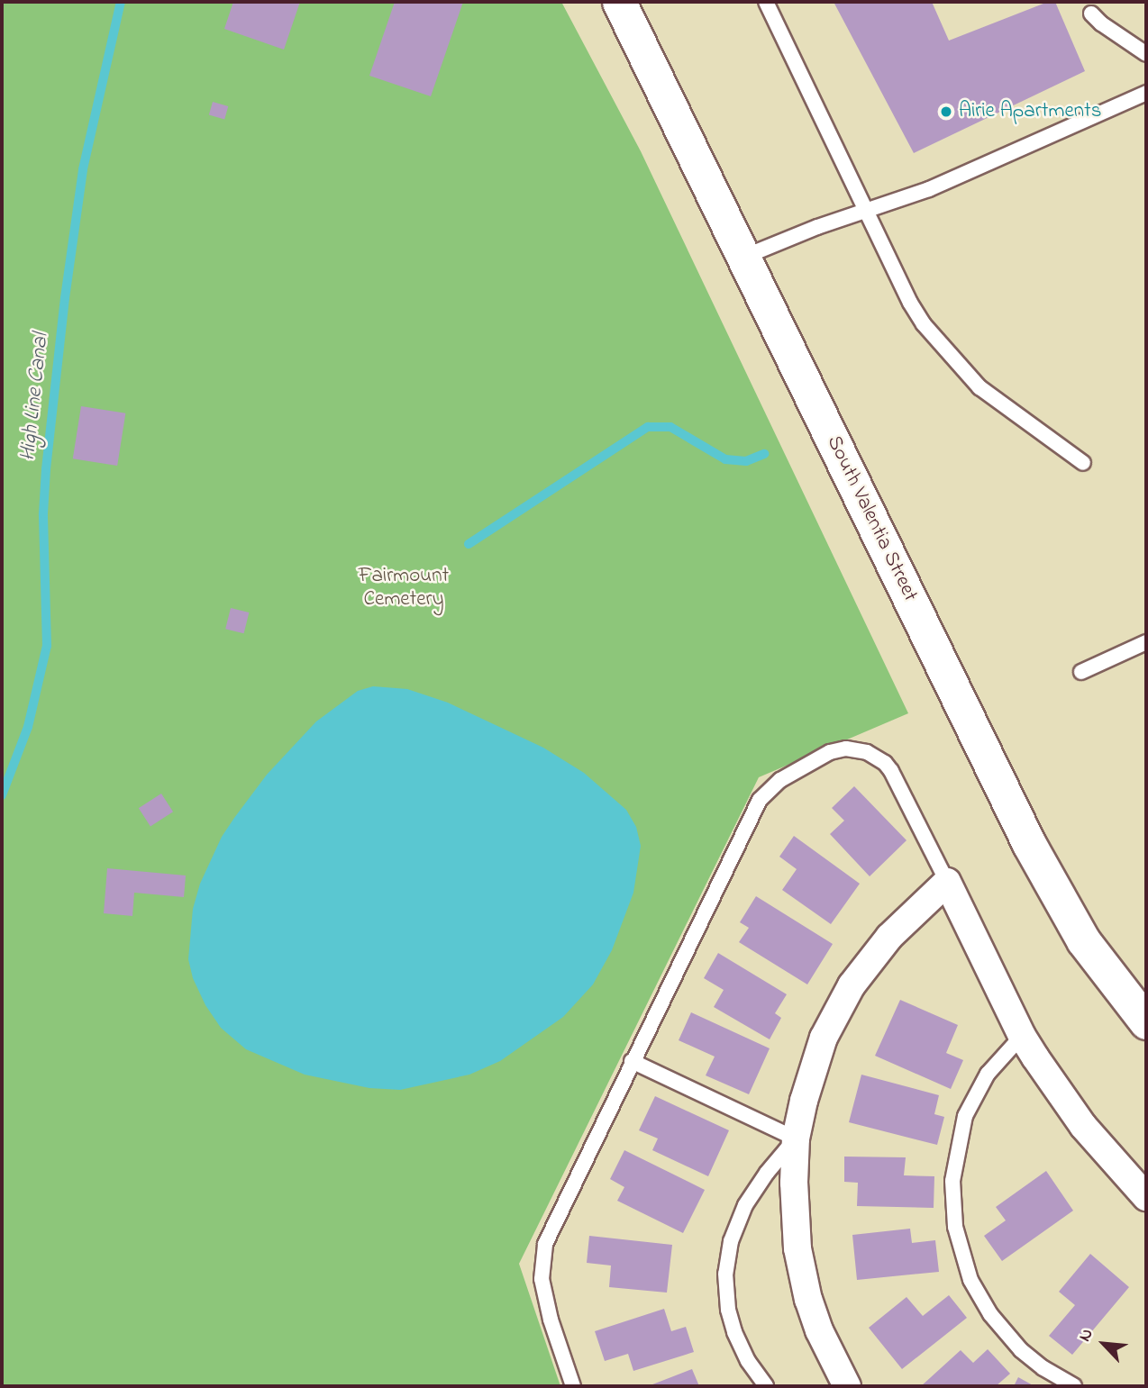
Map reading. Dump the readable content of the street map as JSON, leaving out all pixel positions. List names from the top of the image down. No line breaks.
{"streets":{"street":["South Valentia Street"]},"water":["High Line Canal"],"parks":["Fairmount Cemetery"],"places":["Airie Apartments"],"north":"top left"}
